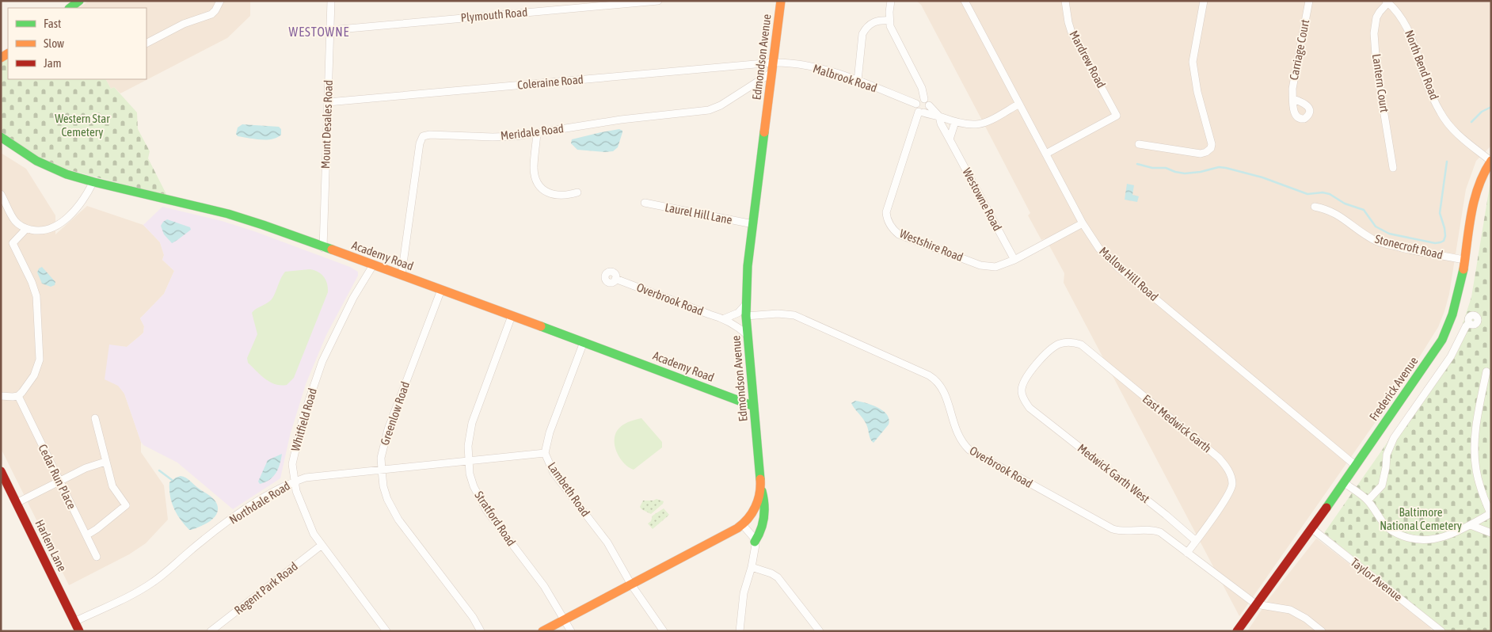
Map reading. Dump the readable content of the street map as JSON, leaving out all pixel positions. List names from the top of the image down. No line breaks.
{"streets":{"main road":["Edmondson Avenue","Academy Road","Frederick Avenue","Harlem Lane"],"street":["Plymouth Road","Carriage Court","Mardrew Road","North Bend Road","Malbrook Road","Coleraine Road","Lantern Court","Mount Desales Road","Meridale Road","Westowne Road","Laurel Hill Lane","Westshire Road","Stonecroft Road","Mallow Hill Road","Overbrook Road","Greenlow Road","Whitfield Road","East Medwick Garth","Medwick Garth West","Cedar Run Place","Lambeth Road","Northdale Road","Stratford Road","Taylor Avenue","Regent Park Road"]},"crossings":[["Plymouth Road","Mount Desales Road"],["Edmondson Avenue","Malbrook Road"],["Edmondson Avenue","Coleraine Road"],["Edmondson Avenue","Meridale Road"],["Edmondson Avenue","Laurel Hill Lane"],["Edmondson Avenue","Academy Road"],["Edmondson Avenue","Overbrook Road"],["Edmondson Avenue","Lambeth Road"],["Edmondson Avenue","Stratford Road"],["Mardrew Road","Mallow Hill Road"],["North Bend Road","Lantern Court"],["North Bend Road","Frederick Avenue"],["Malbrook Road","Coleraine Road"],["Malbrook Road","Westshire Road"],["Coleraine Road","Mount Desales Road"],["Mount Desales Road","Academy Road"],["Meridale Road","Academy Road"],["Westowne Road","Westshire Road"],["Westshire Road","Mallow Hill Road"],["Stonecroft Road","Frederick Avenue"],["Academy Road","Greenlow Road"],["Academy Road","Whitfield Road"],["Academy Road","Lambeth Road"],["Academy Road","Stratford Road"],["Mallow Hill Road","Frederick Avenue"],["Overbrook Road","Frederick Avenue"],["Frederick Avenue","Taylor Avenue"],["Greenlow Road","Northdale Road"],["Whitfield Road","Northdale Road"],["Whitfield Road","Regent Park Road"],["East Medwick Garth","Medwick Garth West"],["Lambeth Road","Northdale Road"],["Northdale Road","Stratford Road"],["Northdale Road","Harlem Lane"]],"districts":["WESTOWNE"],"parks":["Western Star Cemetery","Baltimore National Cemetery"],"legend":["Fast","Slow","Jam"]}
